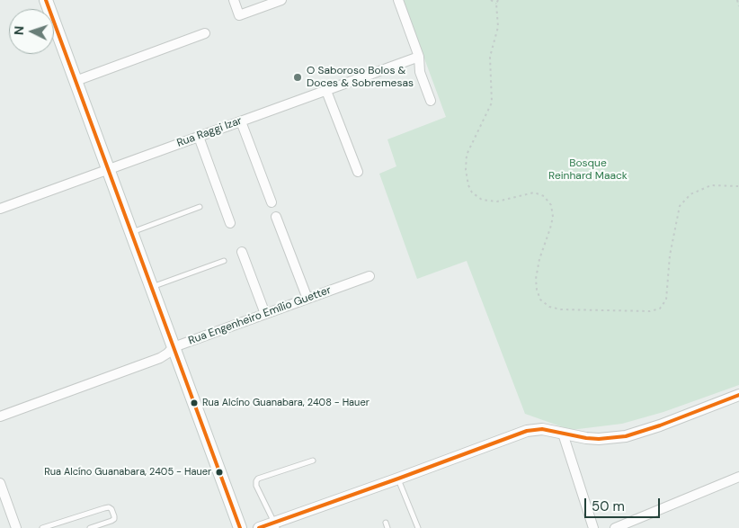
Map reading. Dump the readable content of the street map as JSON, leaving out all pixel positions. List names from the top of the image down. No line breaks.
{"streets":{"street":["Rua Raggi Izar","Rua Engenheiro Emílio Guetter"]},"parks":["Bosque Reinhard Maack"],"places":["O Saboroso Bolos & Doces & Sobremesas","Rua Alcíno Guanabara, 2408 - Hauer","Rua Alcíno Guanabara, 2405 - Hauer"],"scale_bar":"50 m","north":"left"}
